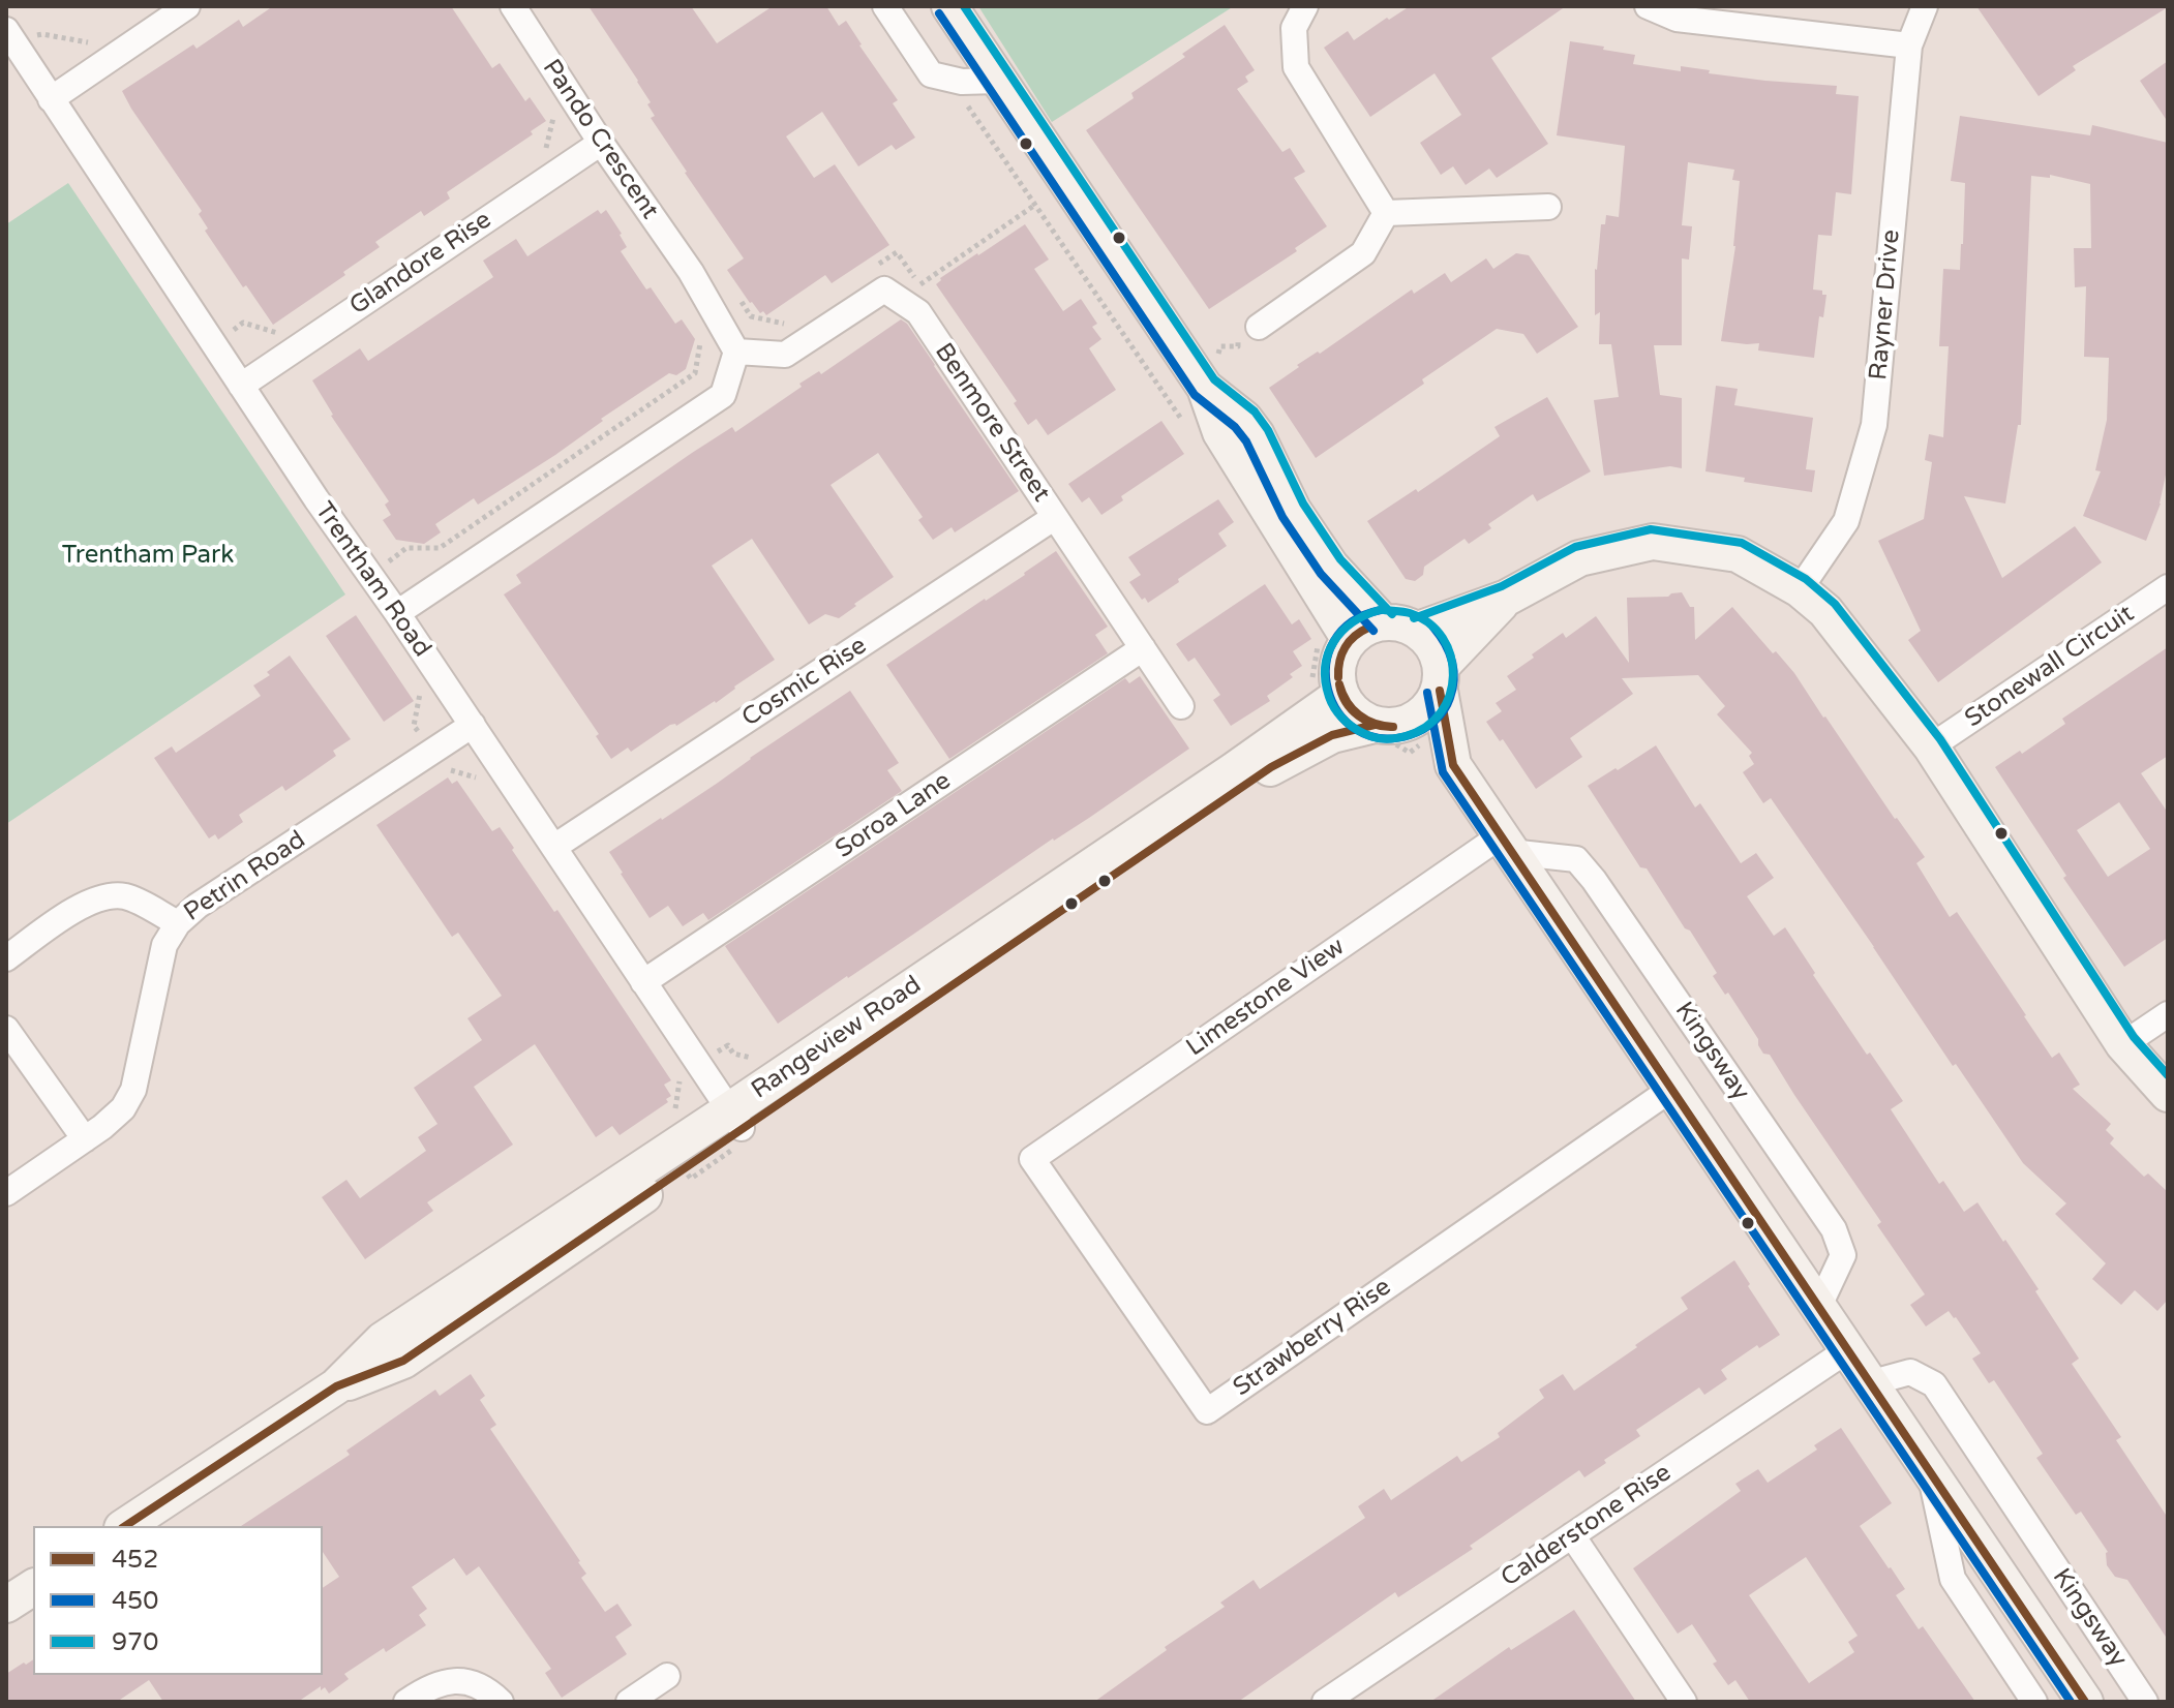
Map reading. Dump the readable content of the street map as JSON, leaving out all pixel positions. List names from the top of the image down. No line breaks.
{"streets":{"street":["Pando Crescent","Glandore Rise","Rayner Drive","Benmore Street","Trentham Road","Stonewall Circuit","Cosmic Rise","Soroa Lane","Petrin Road","Limestone View","Rangeview Road","Kingsway","Strawberry Rise","Calderstone Rise"]},"crossings":[["Pando Crescent","Glandore Rise"],["Glandore Rise","Trentham Road"],["Benmore Street","Cosmic Rise"],["Benmore Street","Soroa Lane"],["Trentham Road","Cosmic Rise"],["Trentham Road","Soroa Lane"],["Trentham Road","Petrin Road"],["Trentham Road","Rangeview Road"],["Limestone View","Kingsway"],["Limestone View","Strawberry Rise"],["Rangeview Road","Kingsway"],["Kingsway","Strawberry Rise"],["Kingsway","Calderstone Rise"]],"parks":["Trentham Park"],"lines":["transit line 970","transit line 450","transit line 452"],"legend":["452","450","970"]}
